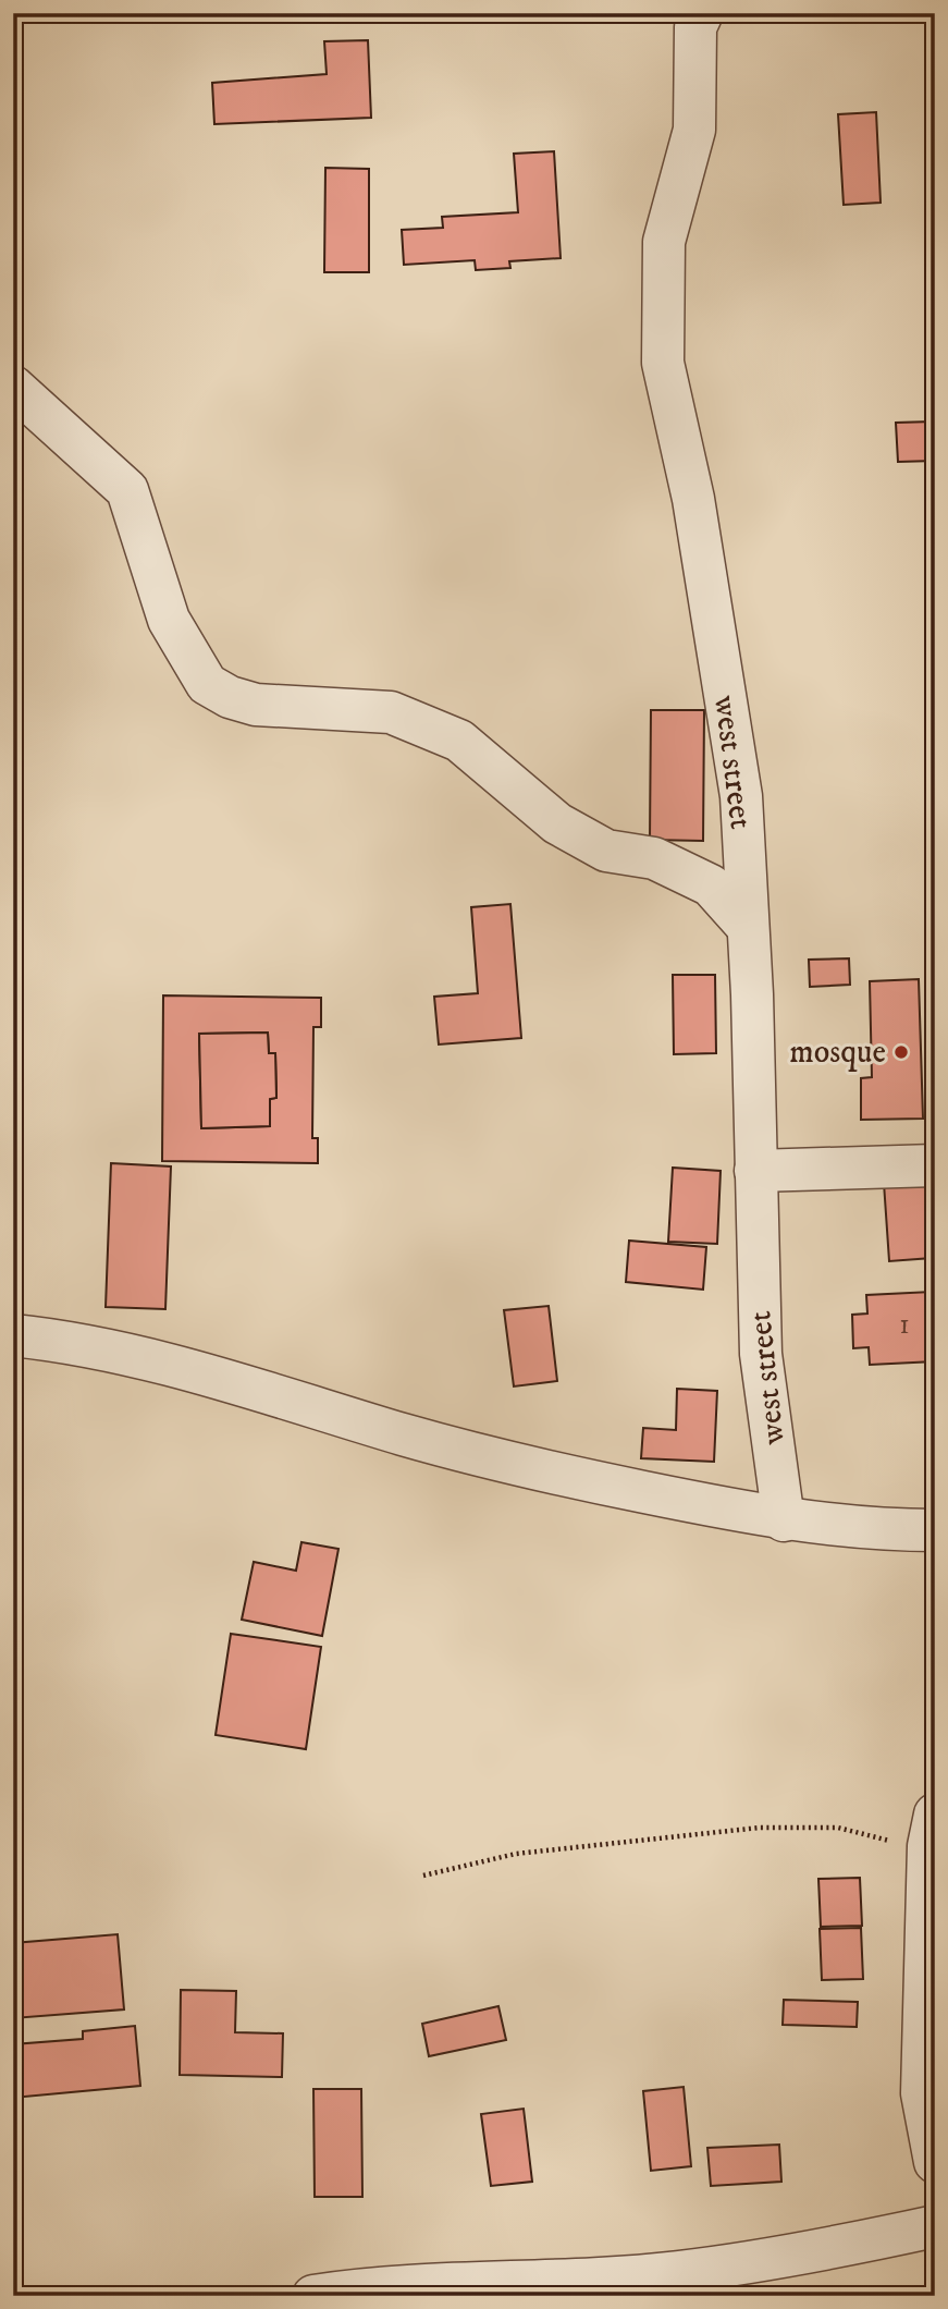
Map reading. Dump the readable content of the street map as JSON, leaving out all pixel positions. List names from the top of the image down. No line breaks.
{"streets":{"street":["west street"]},"places":["mosque"],"house_numbers":["1"]}
